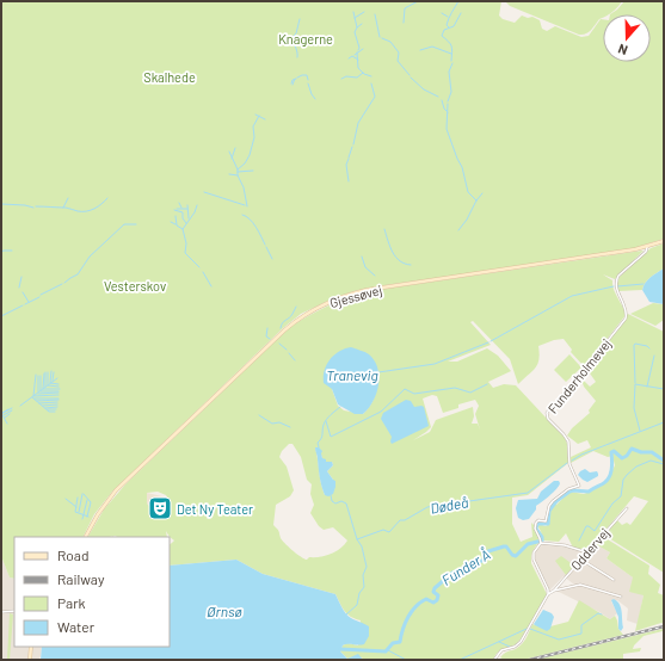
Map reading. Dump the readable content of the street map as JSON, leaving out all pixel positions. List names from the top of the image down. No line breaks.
{"streets":{"street":["Gjessøvej","Funderholmevej","Oddervej"]},"crossings":[["Gjessøvej","Funderholmevej"]],"water":["Tranevig","Dødeå","Funder Å","Ørnsø"],"parks":["Knagerne","Skalhede","Vesterskov"],"places":{"theatre":["Det Ny Teater"]},"legend":["Road","Railway","Park","Water"],"north":"bottom"}
